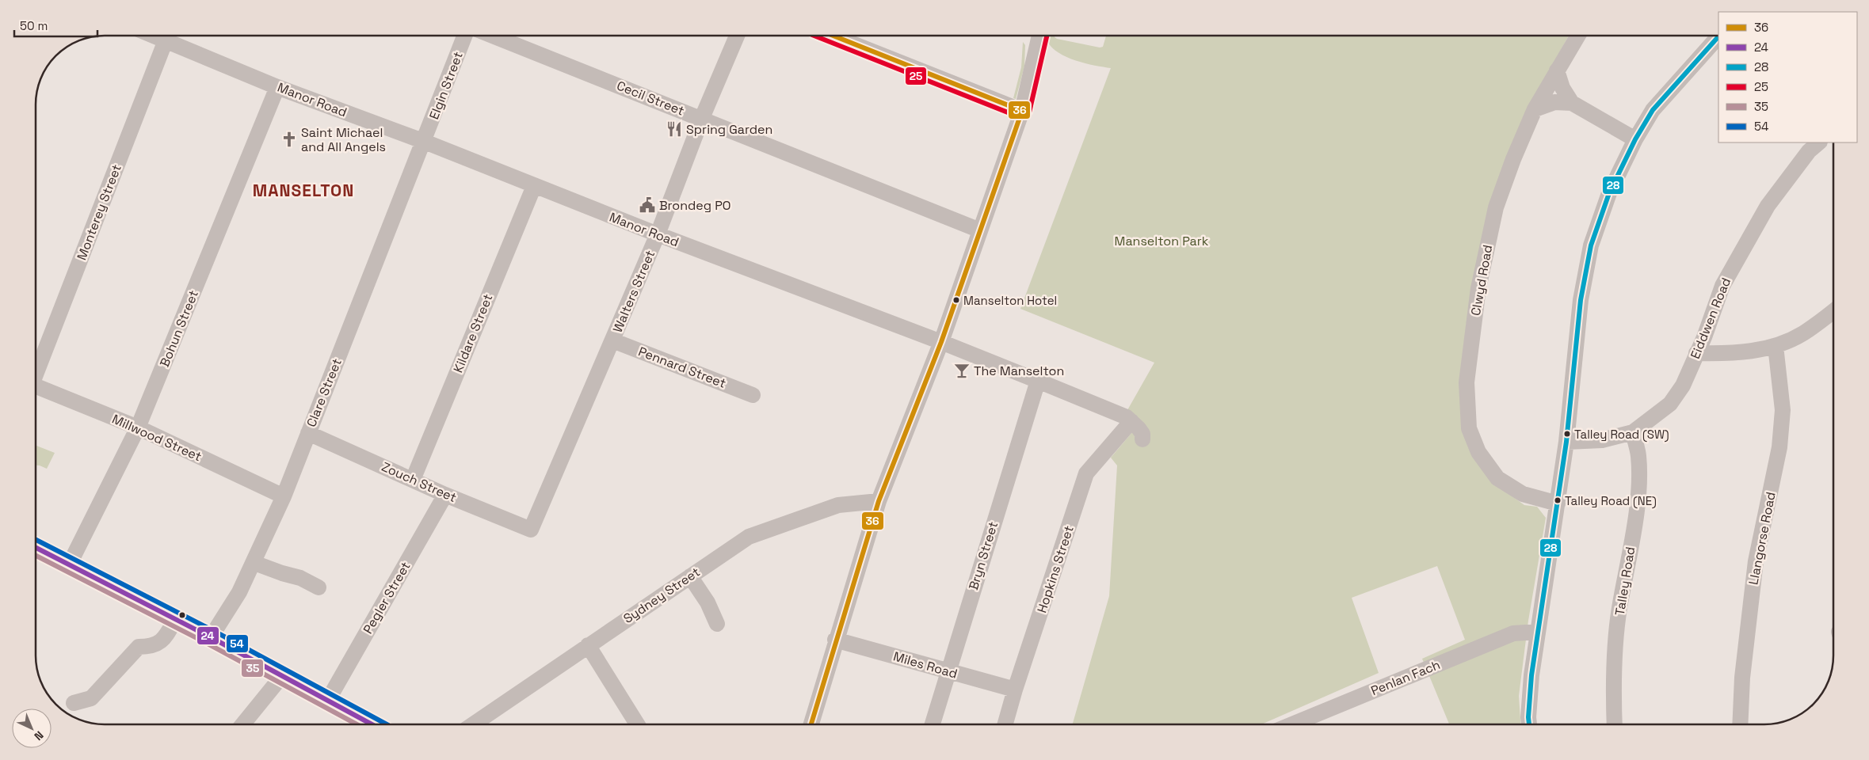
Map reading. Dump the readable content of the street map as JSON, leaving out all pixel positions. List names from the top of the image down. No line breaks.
{"streets":{"street":["Elgin Street","Cecil Street","Manor Road","Monterey Street","Clwyd Road","Walters Street","Eiddwen Road","Bohun Street","Kildare Street","Pennard Street","Clare Street","Millwood Street","Zouch Street","Llangorse Road","Bryn Street","Hopkins Street","Talley Road","Sydney Street","Pegler Street","Miles Road","Penlan Fach"]},"crossings":[["Elgin Street","Manor Road"],["Elgin Street","Clare Street"],["Cecil Street","Walters Street"],["Manor Road","Monterey Street"],["Manor Road","Walters Street"],["Manor Road","Bohun Street"],["Manor Road","Kildare Street"],["Manor Road","Clare Street"],["Manor Road","Bryn Street"],["Manor Road","Hopkins Street"],["Walters Street","Pennard Street"],["Walters Street","Zouch Street"],["Eiddwen Road","Talley Road"],["Bohun Street","Millwood Street"],["Kildare Street","Zouch Street"],["Clare Street","Millwood Street"],["Clare Street","Zouch Street"],["Zouch Street","Pegler Street"],["Bryn Street","Miles Road"],["Hopkins Street","Miles Road"]],"districts":["MANSELTON"],"parks":["Manselton Park"],"places":{"restaurant":["Spring Garden"],"church":["Saint Michael and All Angels"],"public building":["Brondeg PO"],"other":["Manselton Hotel","Talley Road (SW)","Talley Road (NE)"],"bar":["The Manselton"]},"lines":["transit line 36","transit line 25","transit line 28","transit line 54","transit line 24","transit line 35"],"legend":["36","24","28","25","35","54"],"scale_bar":"50 m","north":"bottom right"}
